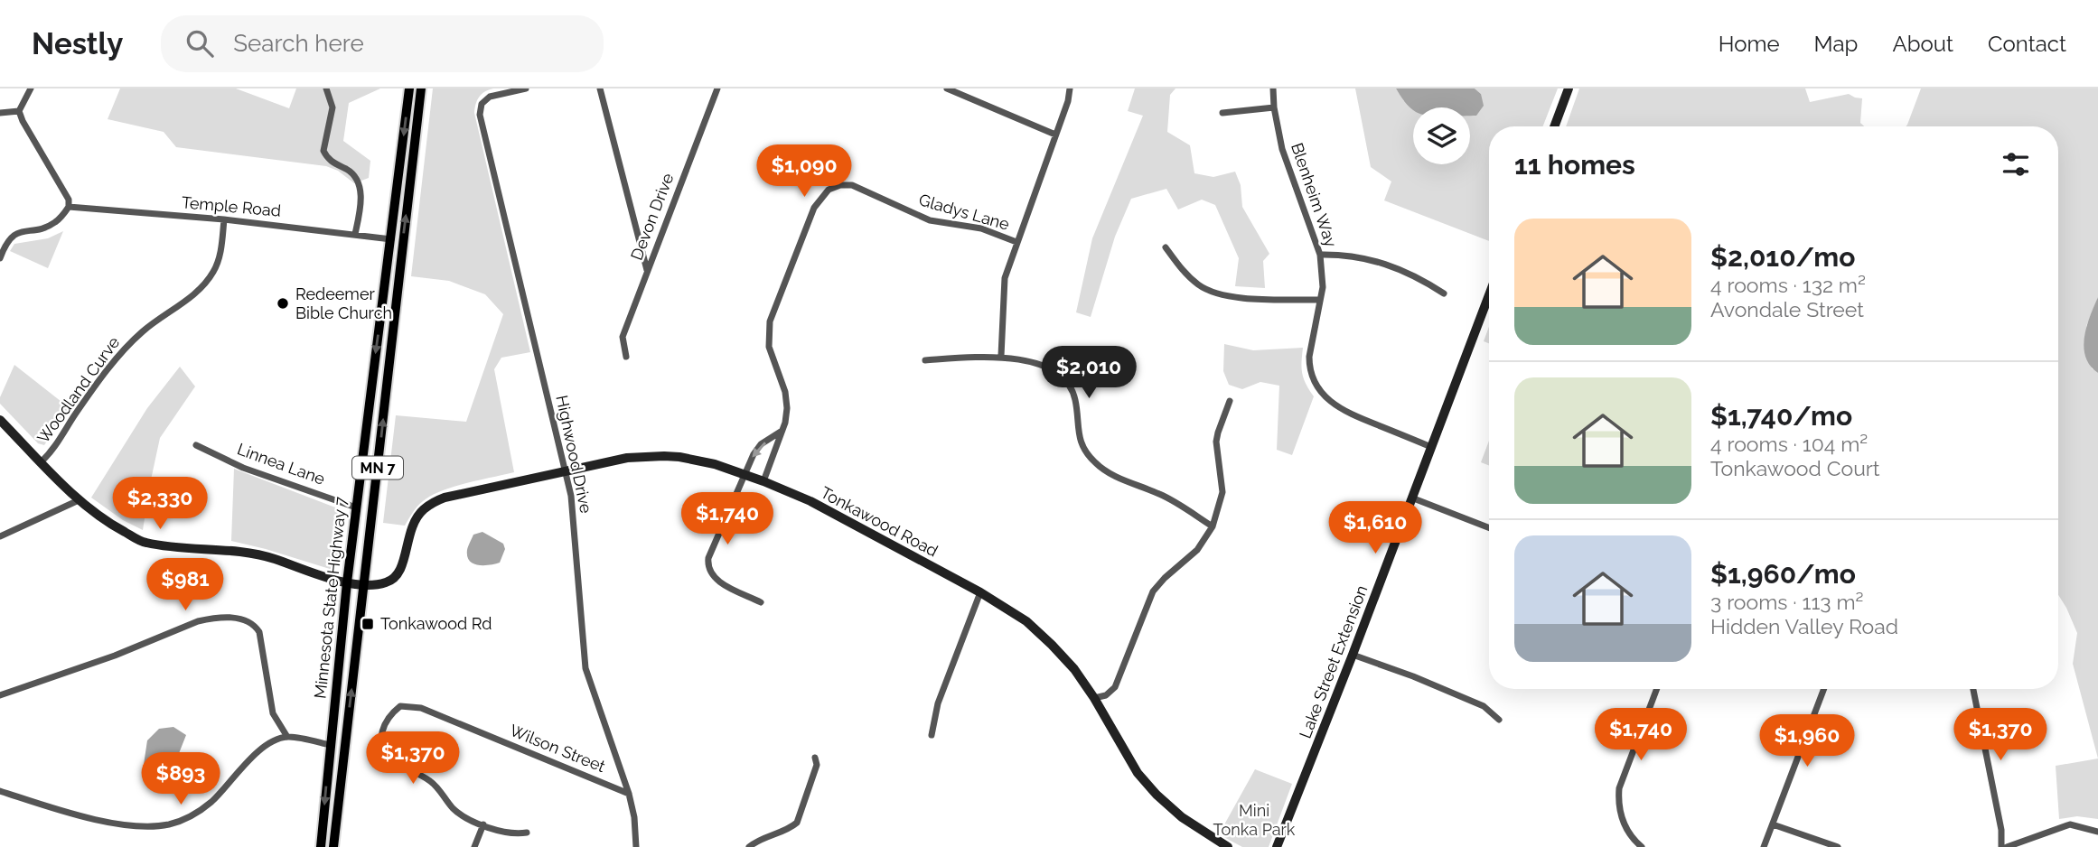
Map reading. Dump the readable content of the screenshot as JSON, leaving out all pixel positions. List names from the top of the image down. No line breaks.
{"streets":{"main road":["MN 7","Minnesota State Highway 7"],"street":["Blenheim Way","Temple Road","Gladys Lane","Devon Drive","Woodland Curve","Highwood Drive","Linnea Lane","Tonkawood Road","Lake Street Extension","Wilson Street"]},"crossings":[["Blenheim Way","Lake Street Extension"],["Temple Road","Woodland Curve"],["Temple Road","Minnesota State Highway 7"],["Gladys Lane","Tonkawood Road"],["Woodland Curve","Tonkawood Road"],["Highwood Drive","Tonkawood Road"],["Highwood Drive","Wilson Street"],["Linnea Lane","Minnesota State Highway 7"],["Tonkawood Road","Minnesota State Highway 7"]],"parks":["Mini Tonka Park"],"places":{"other":["Redeemer Bible Church"],"transit":["Tonkawood Rd"]},"page":{"header":"Nestly","search":"Search here","nav":["Home","Map","About","Contact"],"heading":"11 homes","price":["$1,090","$2,010","$2,330","$1,740","$1,610","$981","$1,740","$1,370","$1,960","$1,370","$893"],"list":[{"name":"$2,010/mo","note":"4 rooms · 132 m² · Avondale Street"},{"name":"$1,740/mo","note":"4 rooms · 104 m² · Tonkawood Court"},{"name":"$1,960/mo","note":"3 rooms · 113 m² · Hidden Valley Road"}]}}
